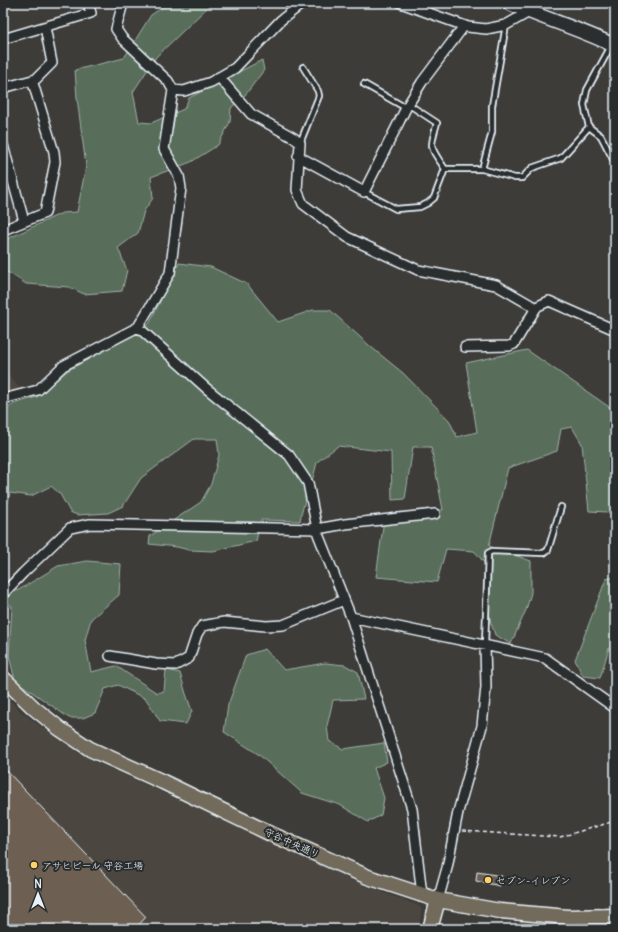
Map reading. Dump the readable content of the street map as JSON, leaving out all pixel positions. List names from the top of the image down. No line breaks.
{"streets":{"main road":["守谷中央通り"]},"places":["アサヒビール 守谷工場","セブン-イレブン"],"north":"top"}
